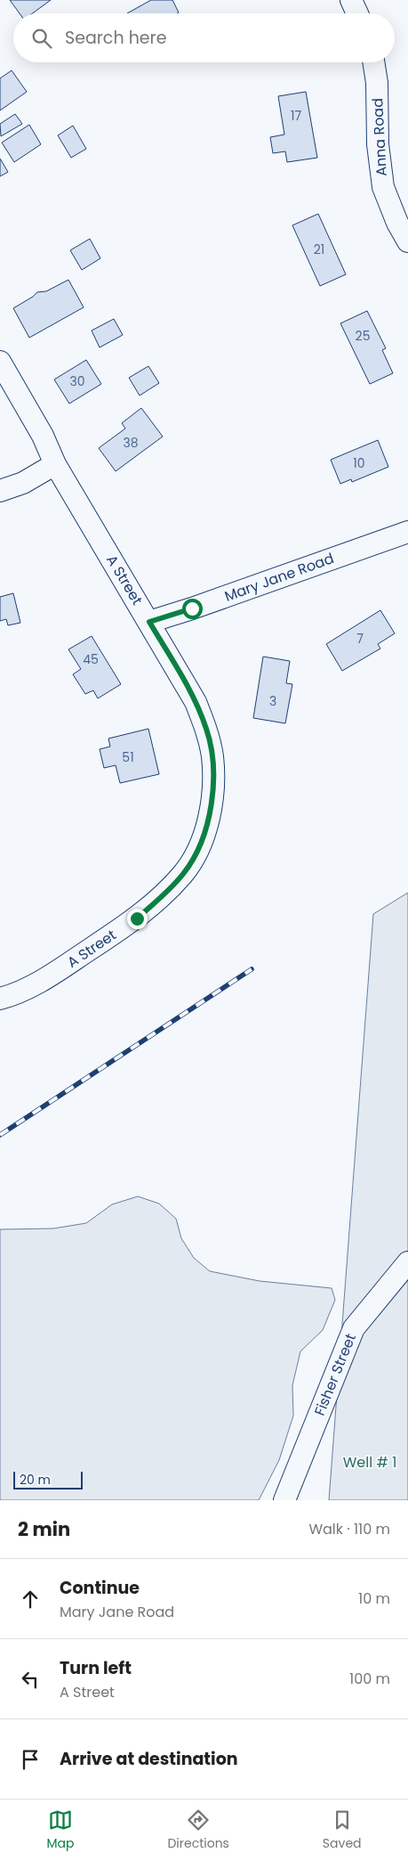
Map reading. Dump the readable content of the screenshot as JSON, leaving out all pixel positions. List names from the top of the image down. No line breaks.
{"streets":{"street":["Anna Road","Mary Jane Road","A Street","Fisher Street"]},"crossings":[["Mary Jane Road","A Street"]],"parks":["Well # 1"],"house_numbers":["17","21","25","30","38","10","7","45","3","51"],"scale_bar":"20 m","page":{"search":"Search here","scale":"20 m","heading":["2 min","Walk · 110 m"],"list":[["Continue","Mary Jane Road","10 m"],["Turn left","A Street","100 m"],"Arrive at destination"],"nav":["Map","Directions","Saved"]}}
